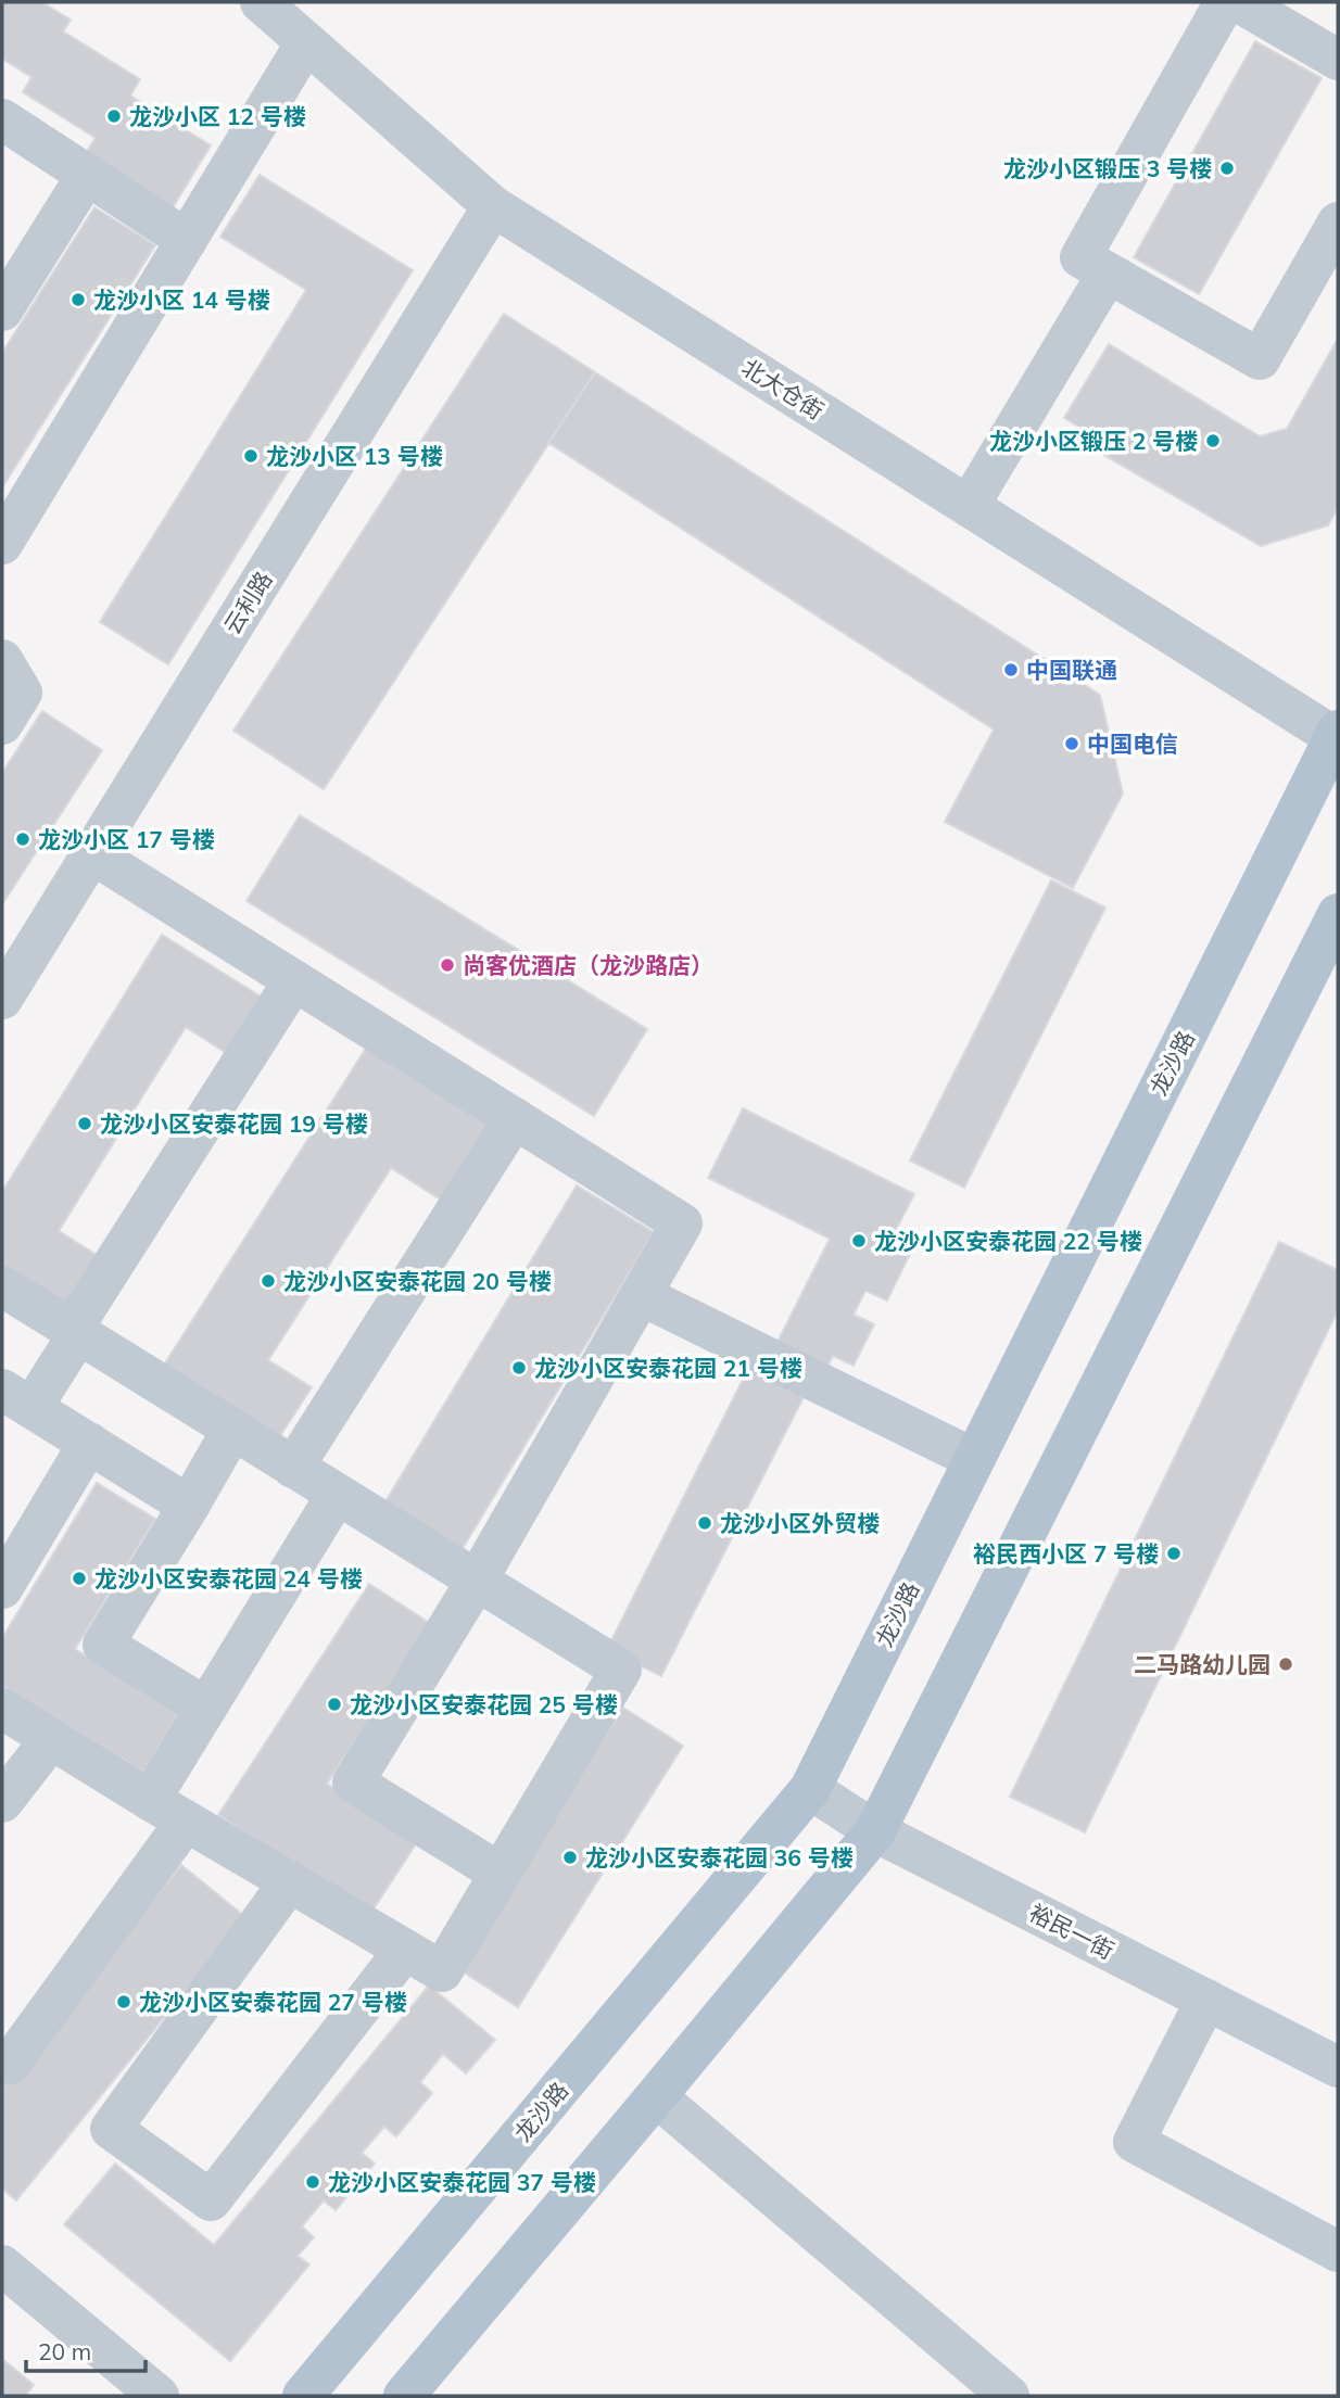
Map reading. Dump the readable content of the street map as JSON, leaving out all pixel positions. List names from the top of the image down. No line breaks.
{"streets":{"main road":["龙沙路"],"street":["北大仓街","云利路","裕民一街"]},"crossings":[["北大仓街","云利路"],["北大仓街","龙沙路"],["龙沙路","裕民一街"]],"places":["龙沙小区 12 号楼","龙沙小区锻压 3 号楼","龙沙小区 14 号楼","龙沙小区锻压 2 号楼","龙沙小区 13 号楼","中国联通","中国电信","龙沙小区 17 号楼","尚客优酒店（龙沙路店）","龙沙小区安泰花园 19 号楼","龙沙小区安泰花园 22 号楼","龙沙小区安泰花园 20 号楼","龙沙小区安泰花园 21 号楼","龙沙小区外贸楼","裕民西小区 7 号楼","龙沙小区安泰花园 24 号楼","二马路幼儿园","龙沙小区安泰花园 25 号楼","龙沙小区安泰花园 36 号楼","龙沙小区安泰花园 27 号楼","龙沙小区安泰花园 37 号楼"],"scale_bar":"20 m"}
